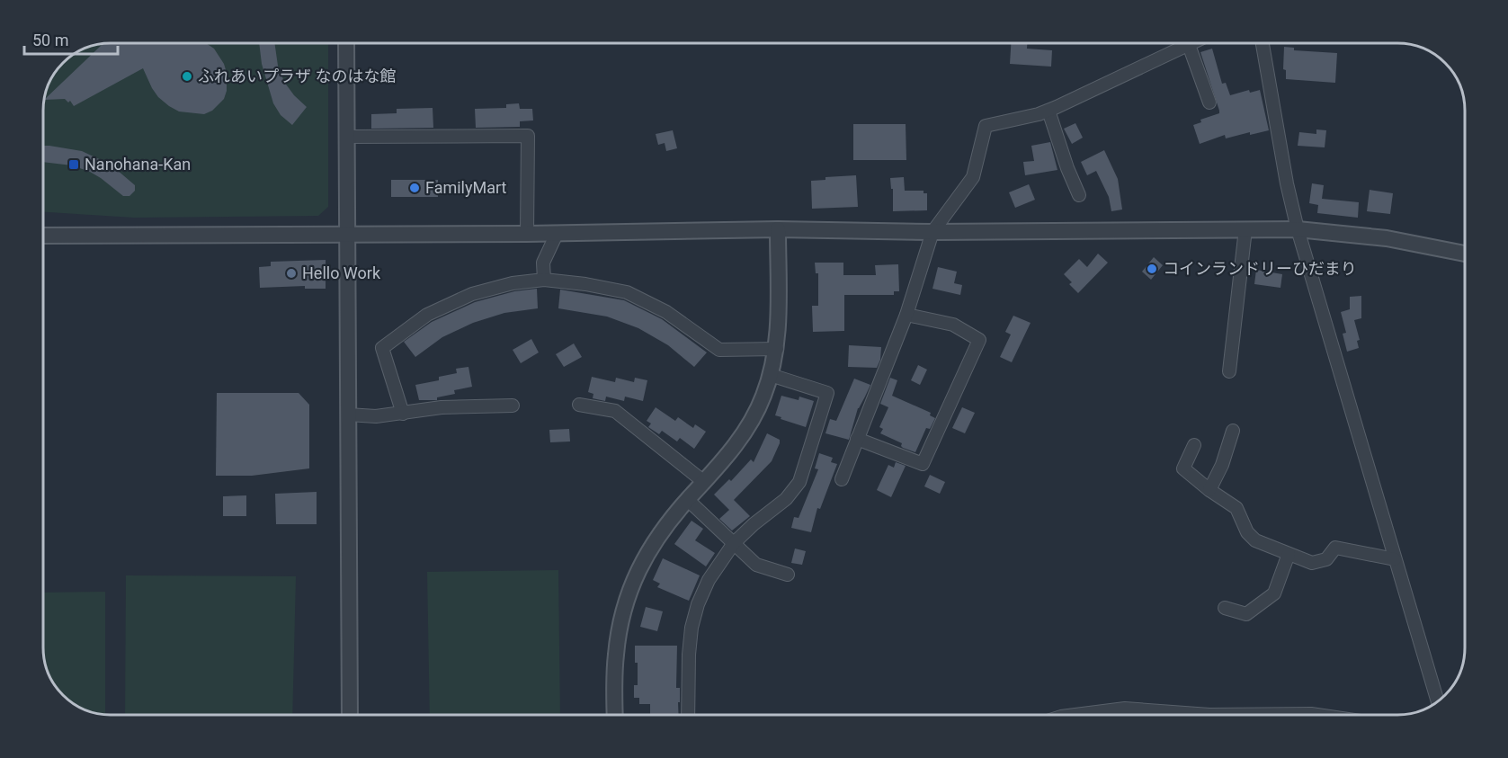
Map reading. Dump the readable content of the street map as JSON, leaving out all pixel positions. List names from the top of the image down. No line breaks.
{"places":{"other":["ふれあいプラザ なのはな館","FamilyMart","コインランドリーひだまり","Hello Work"],"transit":["Nanohana-Kan"]},"scale_bar":"50 m"}
